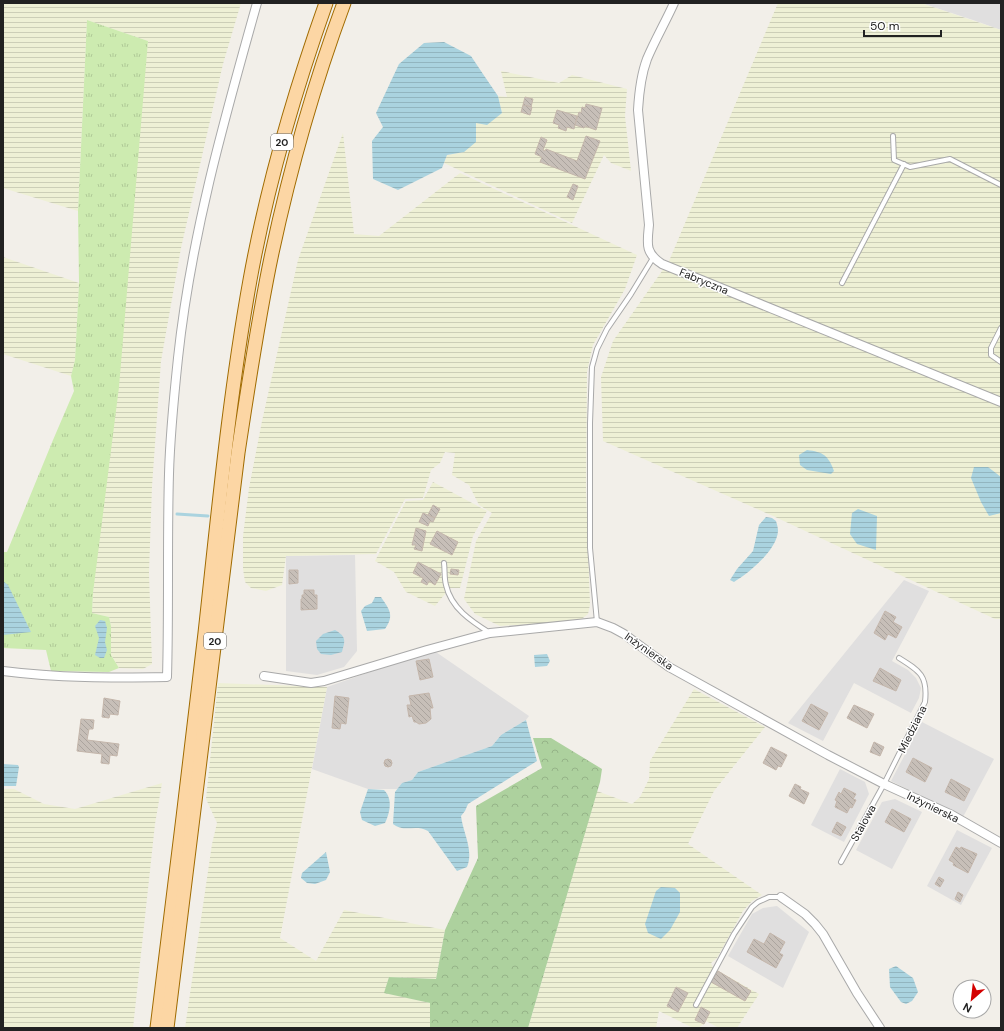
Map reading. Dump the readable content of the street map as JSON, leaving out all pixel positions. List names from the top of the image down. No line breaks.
{"streets":{"main road":["20"],"street":["Fabryczna","Inżynierska"],"lane":["Miedziana","Stalowa"]},"crossings":[["Inżynierska","Miedziana"],["Inżynierska","Stalowa"],["Miedziana","Stalowa"]],"scale_bar":"50 m","north":"bottom left"}
